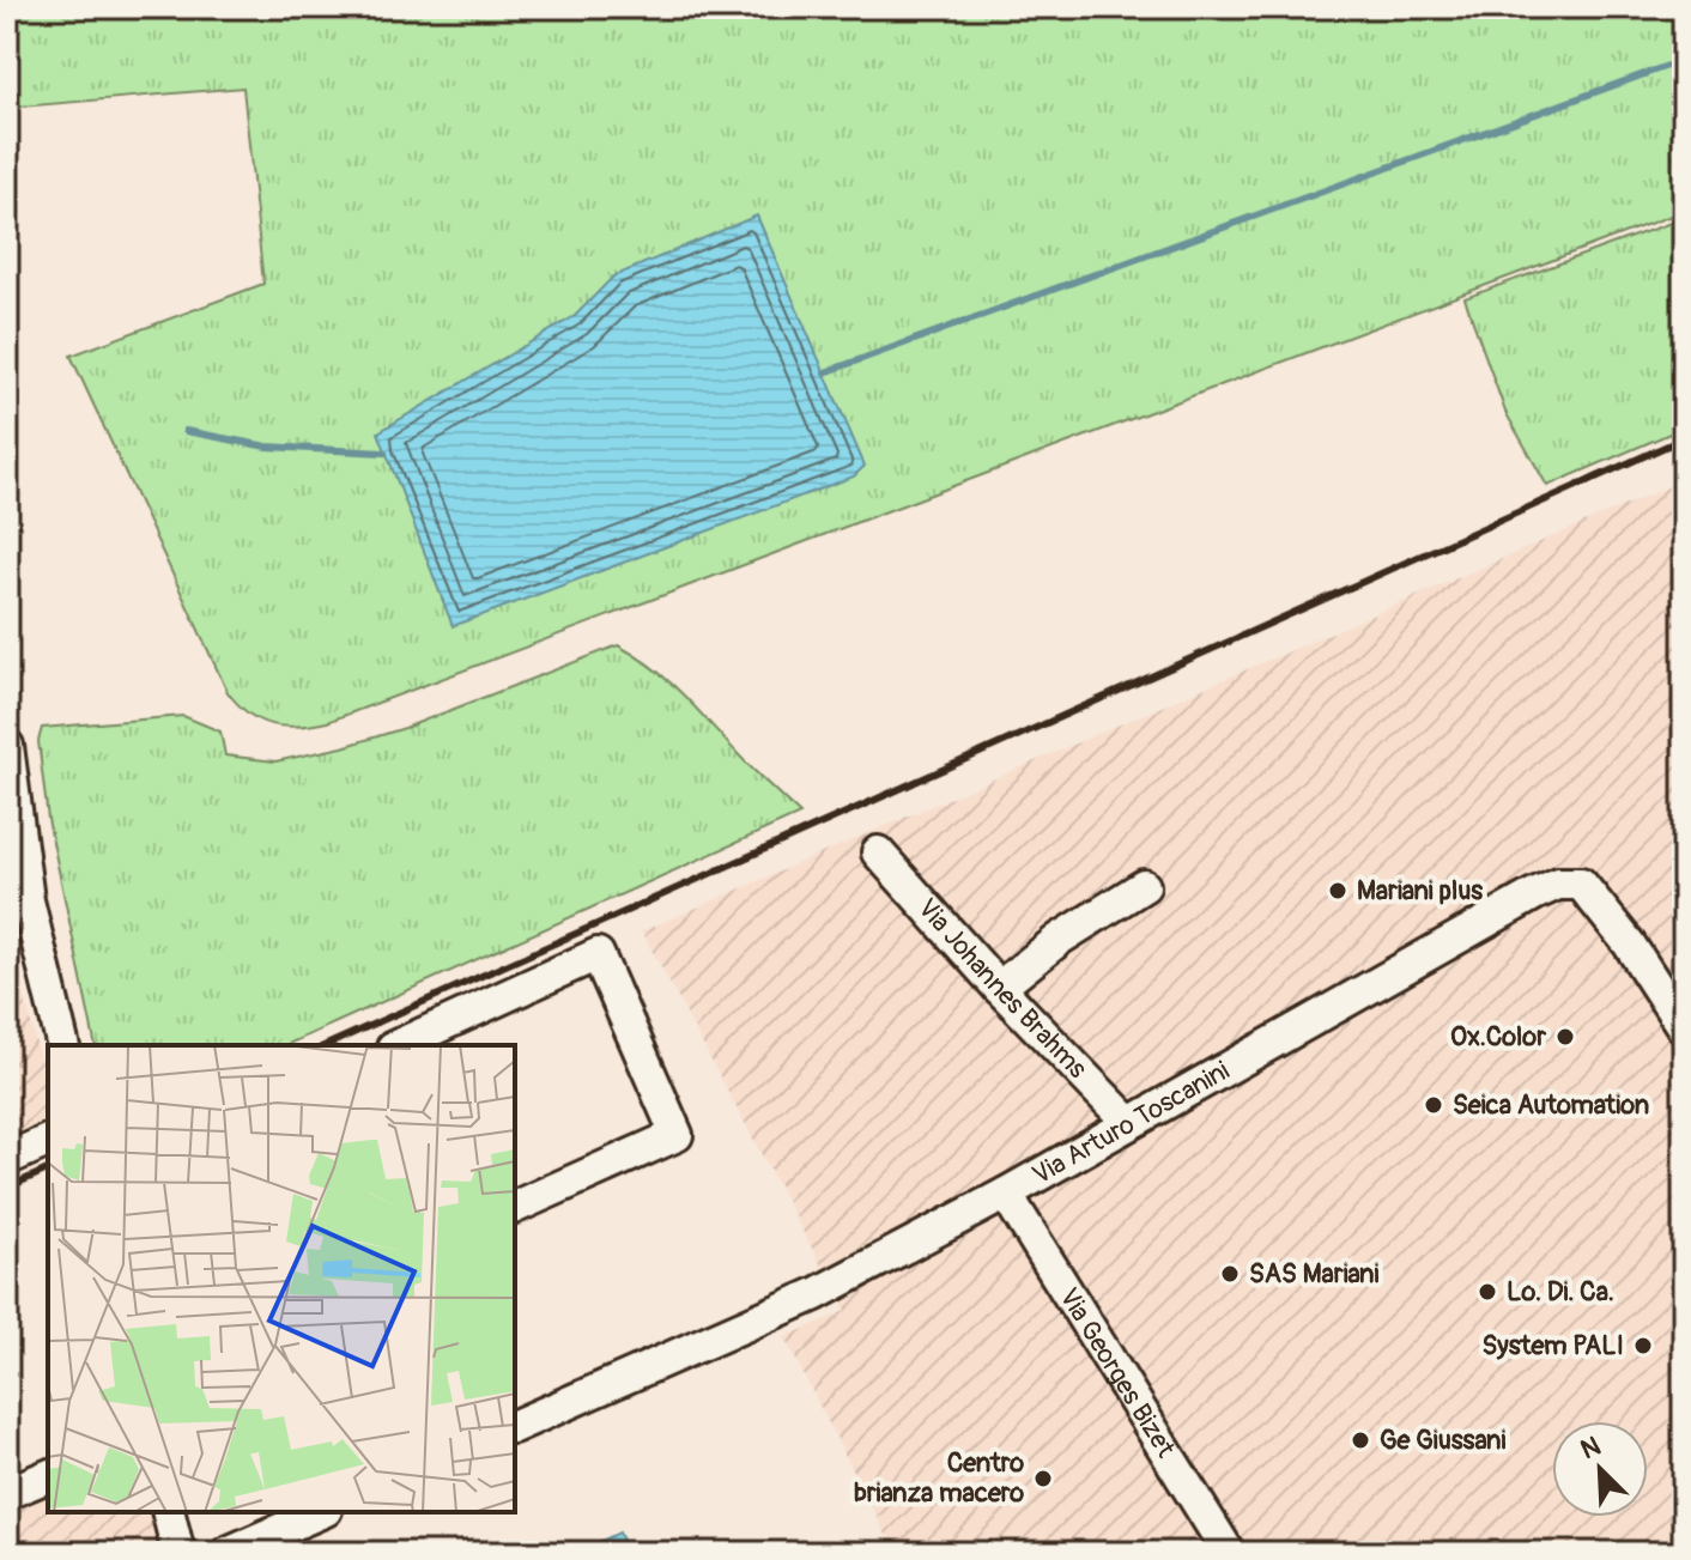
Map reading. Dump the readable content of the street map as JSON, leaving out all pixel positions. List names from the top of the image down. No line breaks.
{"streets":{"street":["Via Johannes Brahms","Via Arturo Toscanini","Via Georges Bizet"]},"crossings":[["Via Johannes Brahms","Via Arturo Toscanini"],["Via Arturo Toscanini","Via Georges Bizet"]],"places":["Mariani plus","Ox.Color","Seica Automation","SAS Mariani","Lo. Di. Ca.","System PALI","Ge Giussani","Centro brianza macero"],"north":"top left"}
